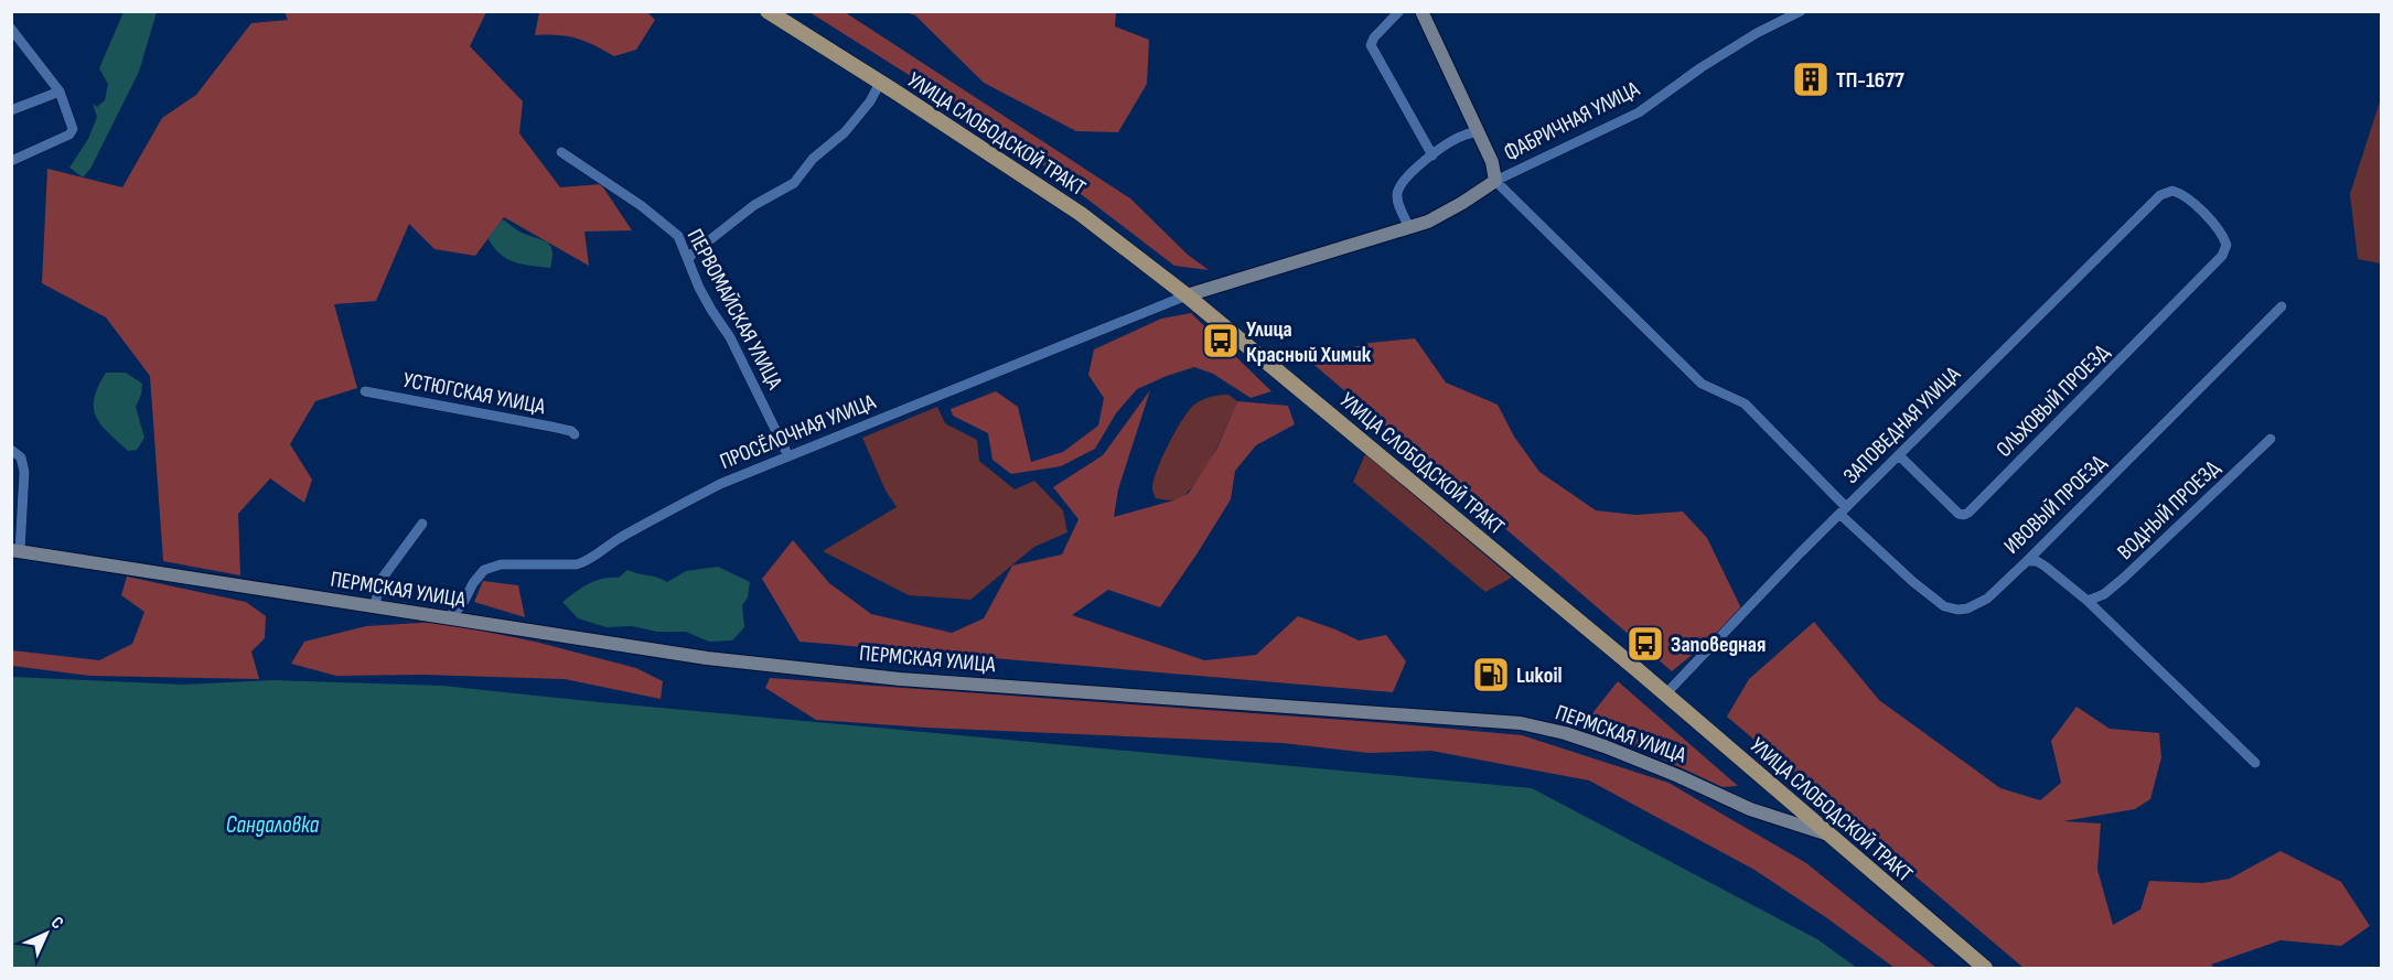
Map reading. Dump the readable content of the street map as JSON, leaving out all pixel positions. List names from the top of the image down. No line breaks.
{"streets":{"main road":["УЛИЦА СЛОБОДСКОЙ ТРАКТ"],"street":["ФАБРИЧНАЯ УЛИЦА","ПЕРВОМАЙСКАЯ УЛИЦА","УСТЮГСКАЯ УЛИЦА","ОЛЬХОВЫЙ ПРОЕЗД","ЗАПОВЕДНАЯ УЛИЦА","ПРОСЁЛОЧНАЯ УЛИЦА","ИВОВЫЙ ПРОЕЗД","ВОДНЫЙ ПРОЕЗД","ПЕРМСКАЯ УЛИЦА"]},"crossings":[["ФАБРИЧНАЯ УЛИЦА","ИВОВЫЙ ПРОЕЗД"],["УЛИЦА СЛОБОДСКОЙ ТРАКТ","ЗАПОВЕДНАЯ УЛИЦА"],["УЛИЦА СЛОБОДСКОЙ ТРАКТ","ПРОСЁЛОЧНАЯ УЛИЦА"],["УЛИЦА СЛОБОДСКОЙ ТРАКТ","ПЕРМСКАЯ УЛИЦА"],["ПЕРВОМАЙСКАЯ УЛИЦА","ПРОСЁЛОЧНАЯ УЛИЦА"],["ОЛЬХОВЫЙ ПРОЕЗД","ЗАПОВЕДНАЯ УЛИЦА"],["ЗАПОВЕДНАЯ УЛИЦА","ИВОВЫЙ ПРОЕЗД"],["ПРОСЁЛОЧНАЯ УЛИЦА","ПЕРМСКАЯ УЛИЦА"]],"water":["Сандаловка"],"places":{"building":["ТП-1677"],"bus stop":["Улица Красный Химик","Заповедная"],"fuel station":["Lukoil"]},"north":"top right"}
